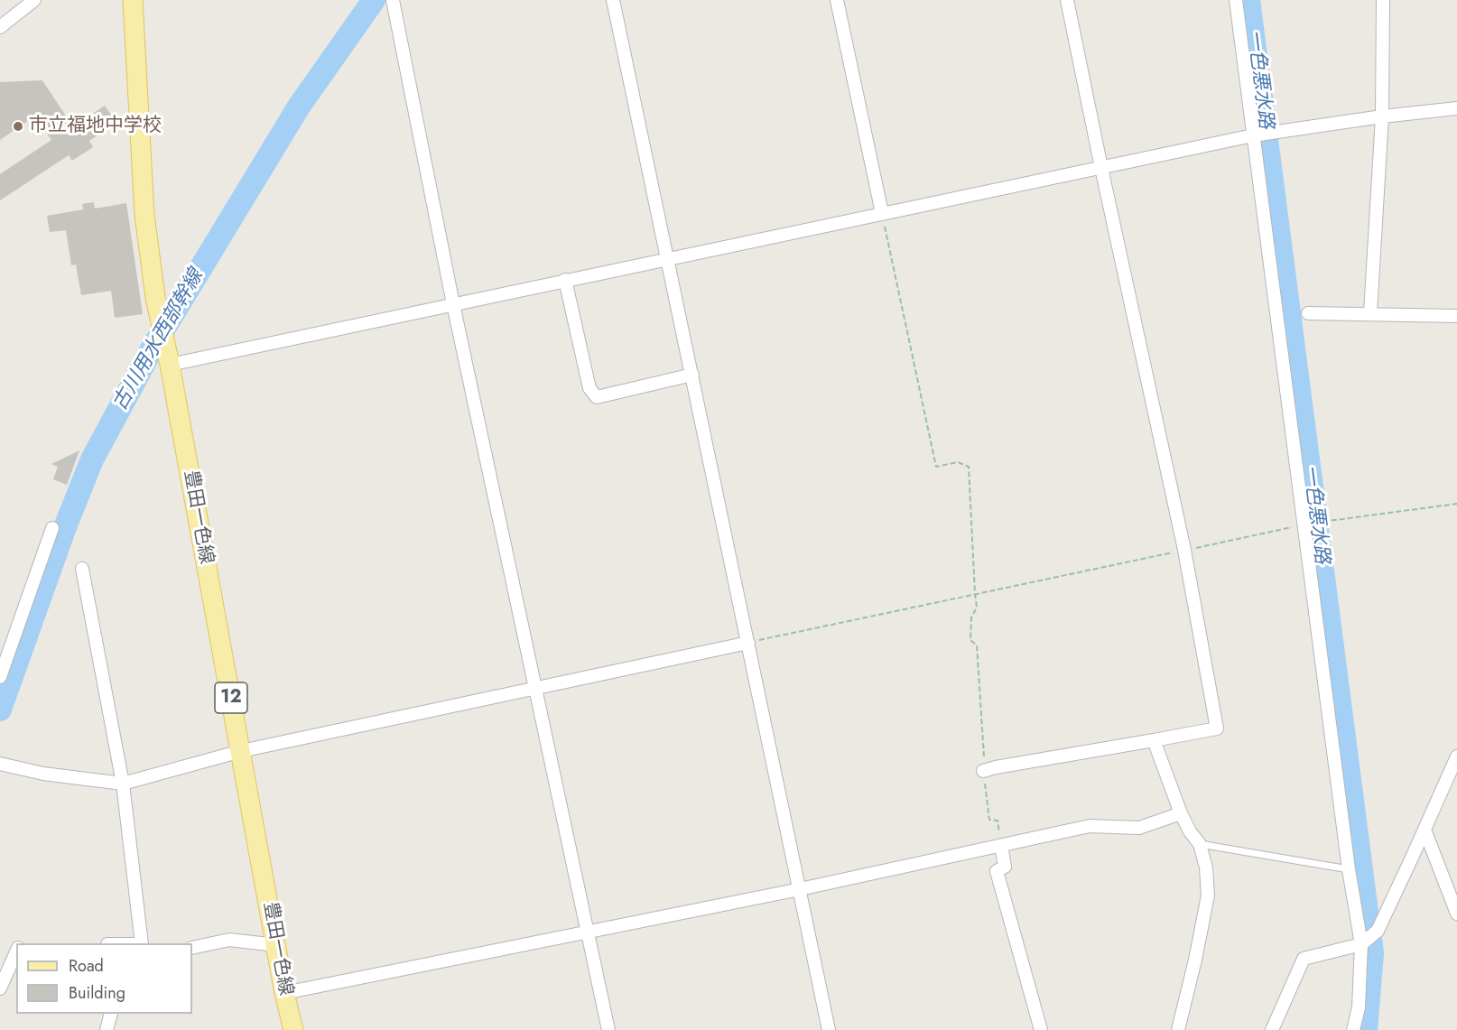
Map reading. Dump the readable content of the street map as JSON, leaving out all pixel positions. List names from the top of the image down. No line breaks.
{"streets":{"main road":["豊田一色線","12"]},"water":["一色悪水路","古川用水西部幹線"],"places":["市立福地中学校"],"legend":["Road","Building"]}
